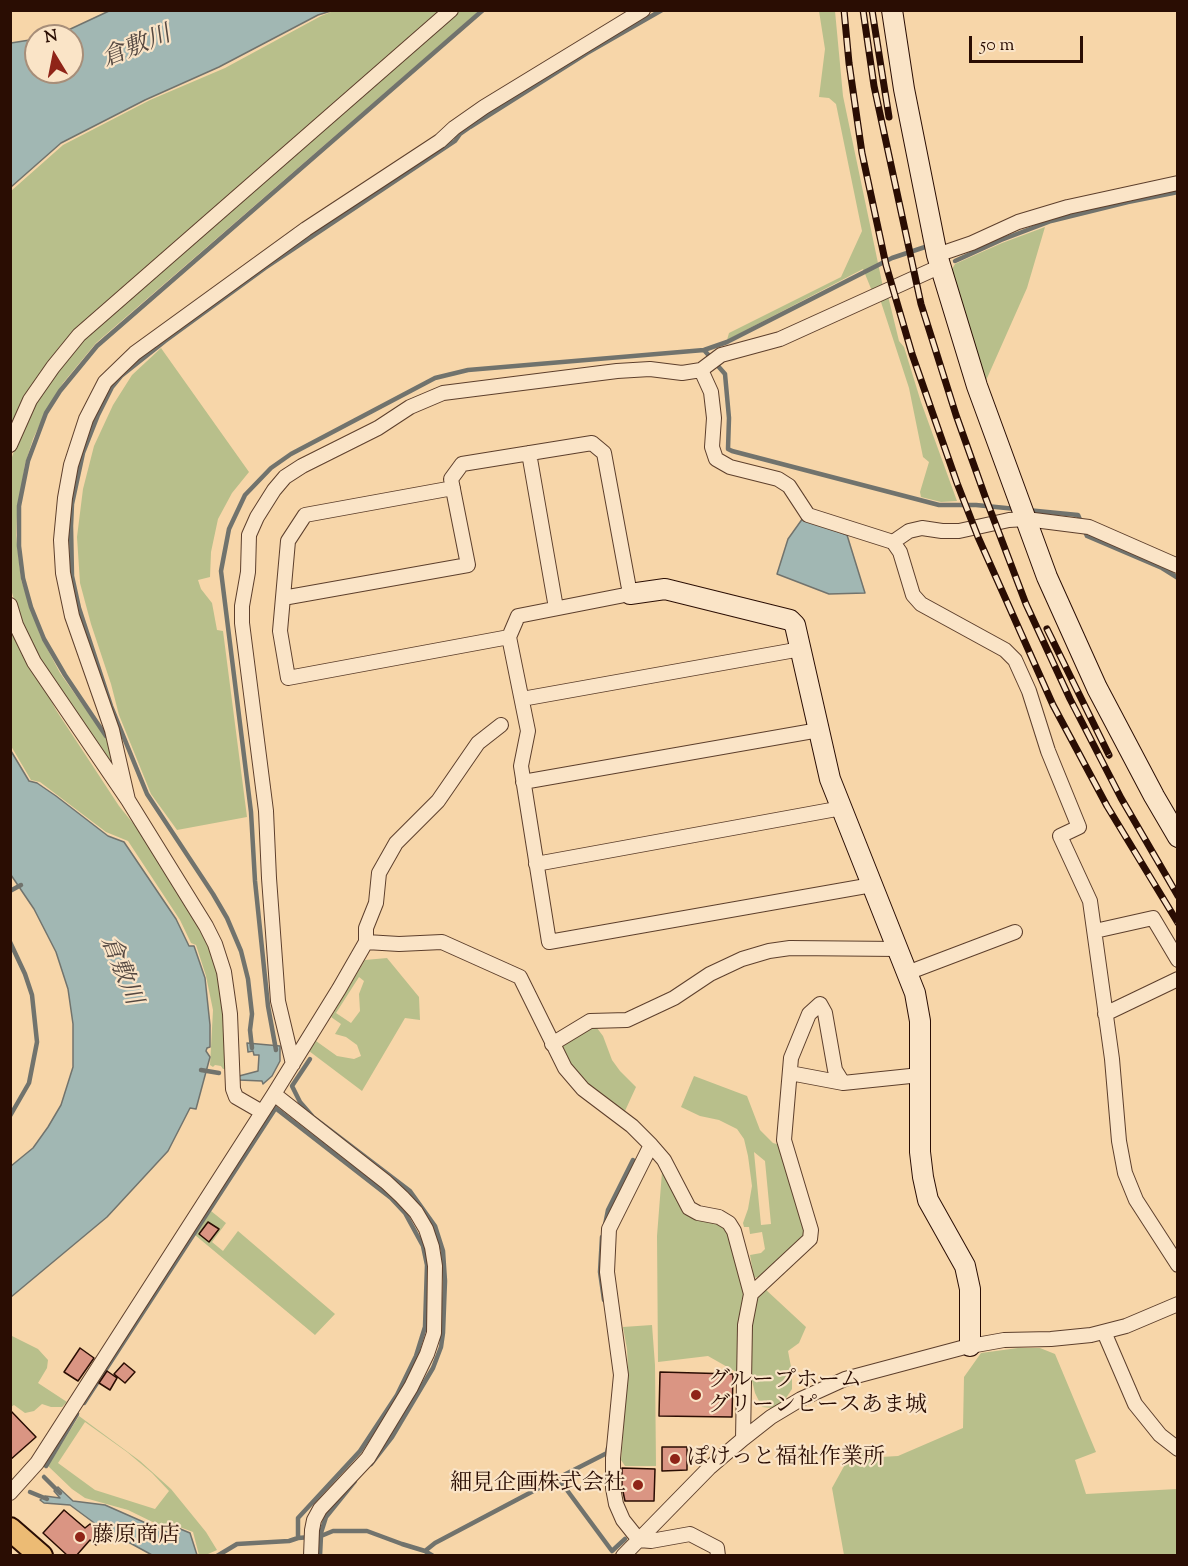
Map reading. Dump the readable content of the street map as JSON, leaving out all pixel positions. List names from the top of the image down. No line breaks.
{"water":["倉敷川"],"places":["グループホーム グリーンピースあま城","ぽけっと福祉作業所","細見企画株式会社","藤原商店"],"scale_bar":"50 m","north":"top"}
